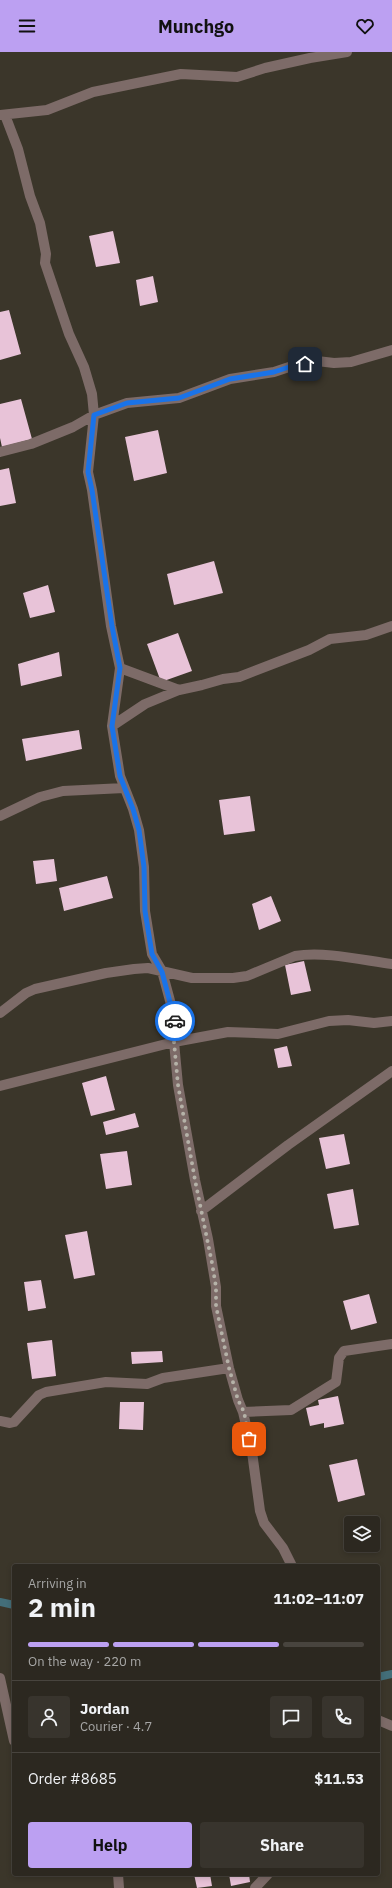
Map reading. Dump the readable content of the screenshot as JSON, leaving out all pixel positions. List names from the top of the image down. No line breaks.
{"page":{"header":"Munchgo","heading":["2 min","Arriving in","11:02–11:07"],"panel":["Jordan","Courier · 4.7","Order #8685","$11.53"],"bar":"On the way · 220 m","buttons":["Help","Share"]}}
